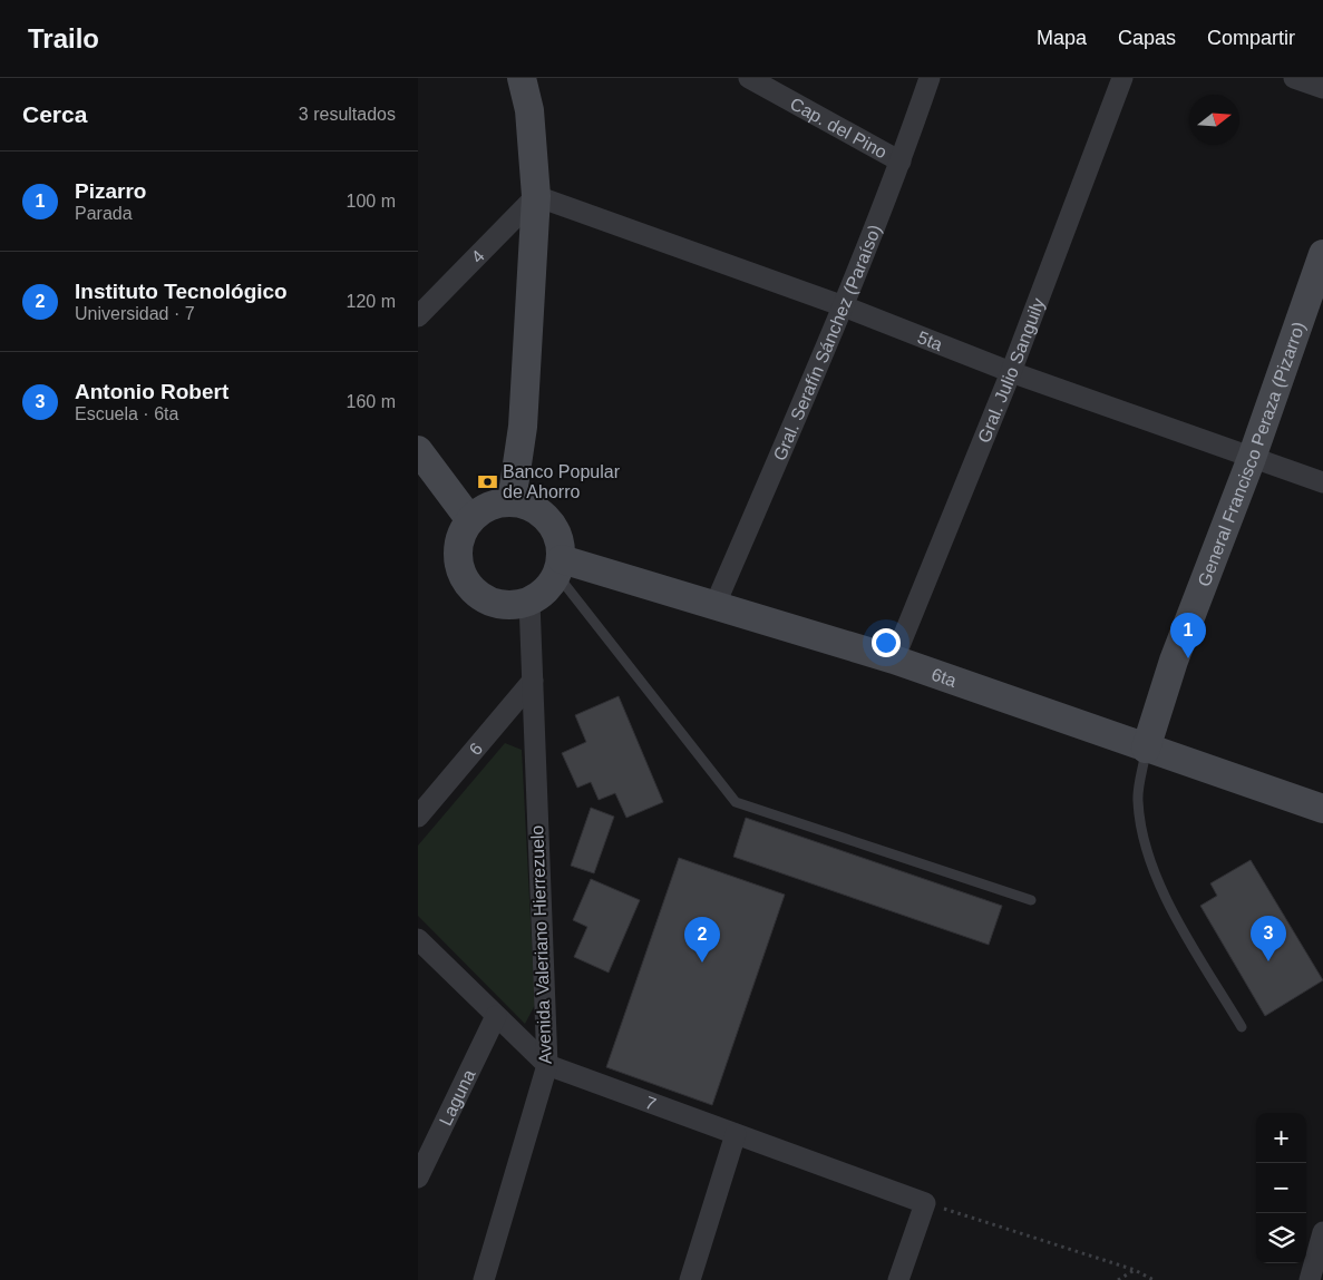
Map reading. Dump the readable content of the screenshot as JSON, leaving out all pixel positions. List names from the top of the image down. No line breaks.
{"streets":{"street":["Cap. del Pino","4","5ta","Gral. Serafín Sánchez (Paraíso)","Gral. Julio Sanguily","General Francisco Peraza (Pizarro)","6ta","6","Avenida Valeriano Hierrezuelo","Laguna","7"]},"crossings":[["Cap. del Pino","Gral. Serafín Sánchez (Paraíso)"],["4","5ta"],["5ta","Gral. Serafín Sánchez (Paraíso)"],["5ta","Gral. Julio Sanguily"],["5ta","General Francisco Peraza (Pizarro)"],["Gral. Serafín Sánchez (Paraíso)","6ta"],["Gral. Julio Sanguily","6ta"],["General Francisco Peraza (Pizarro)","6ta"],["6ta","Avenida Valeriano Hierrezuelo"],["6","Avenida Valeriano Hierrezuelo"],["Avenida Valeriano Hierrezuelo","7"],["Laguna","7"]],"places":{"bank":["Banco Popular de Ahorro"]},"north":"right","page":{"header":"Trailo","nav":["Mapa","Capas","Compartir"],"heading":["Cerca","3 resultados"],"list":[{"mark":"1","name":"Pizarro","note":"Parada","value":"100 m"},{"mark":"2","name":"Instituto Tecnológico","note":"Universidad · 7","value":"120 m"},{"mark":"3","name":"Antonio Robert","note":"Escuela · 6ta","value":"160 m"}],"pins":["1","3","2"],"map_buttons":["+","−"]}}
